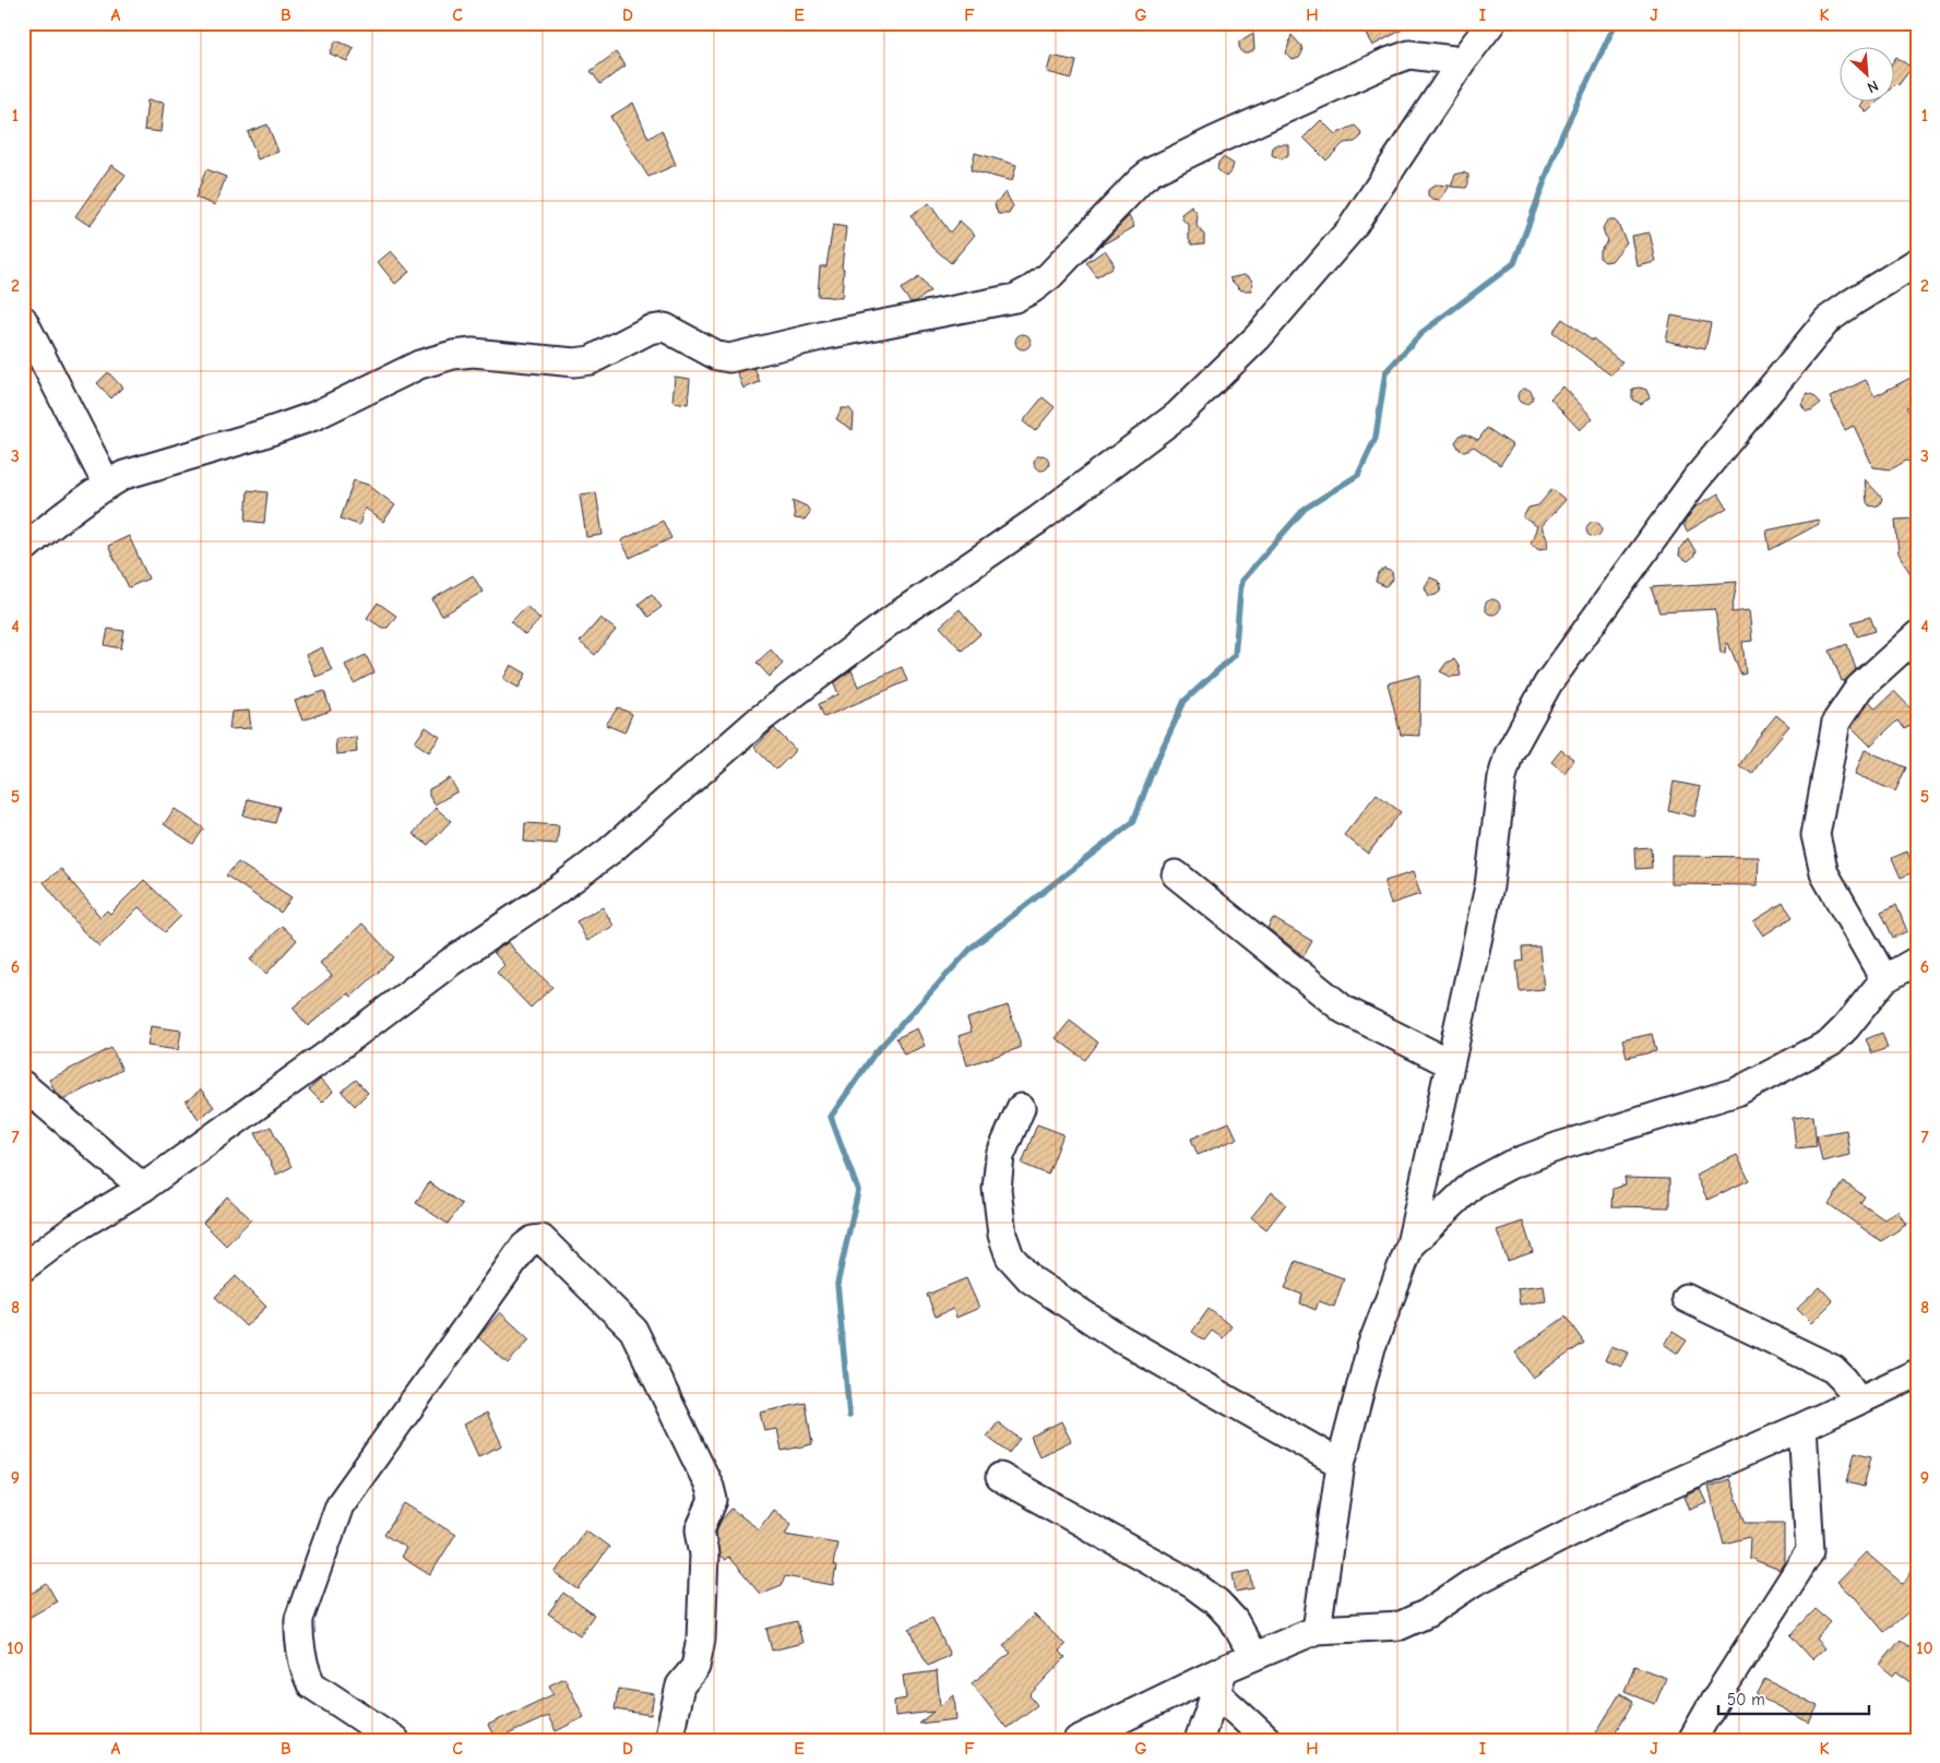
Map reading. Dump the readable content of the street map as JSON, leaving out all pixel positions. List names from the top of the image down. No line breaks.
{"scale_bar":"50 m","north":"bottom right","grid":{"columns":["A","B","C","D","E","F","G","H","I","J","K"],"rows":["1","2","3","4","5","6","7","8","9","10"]}}
